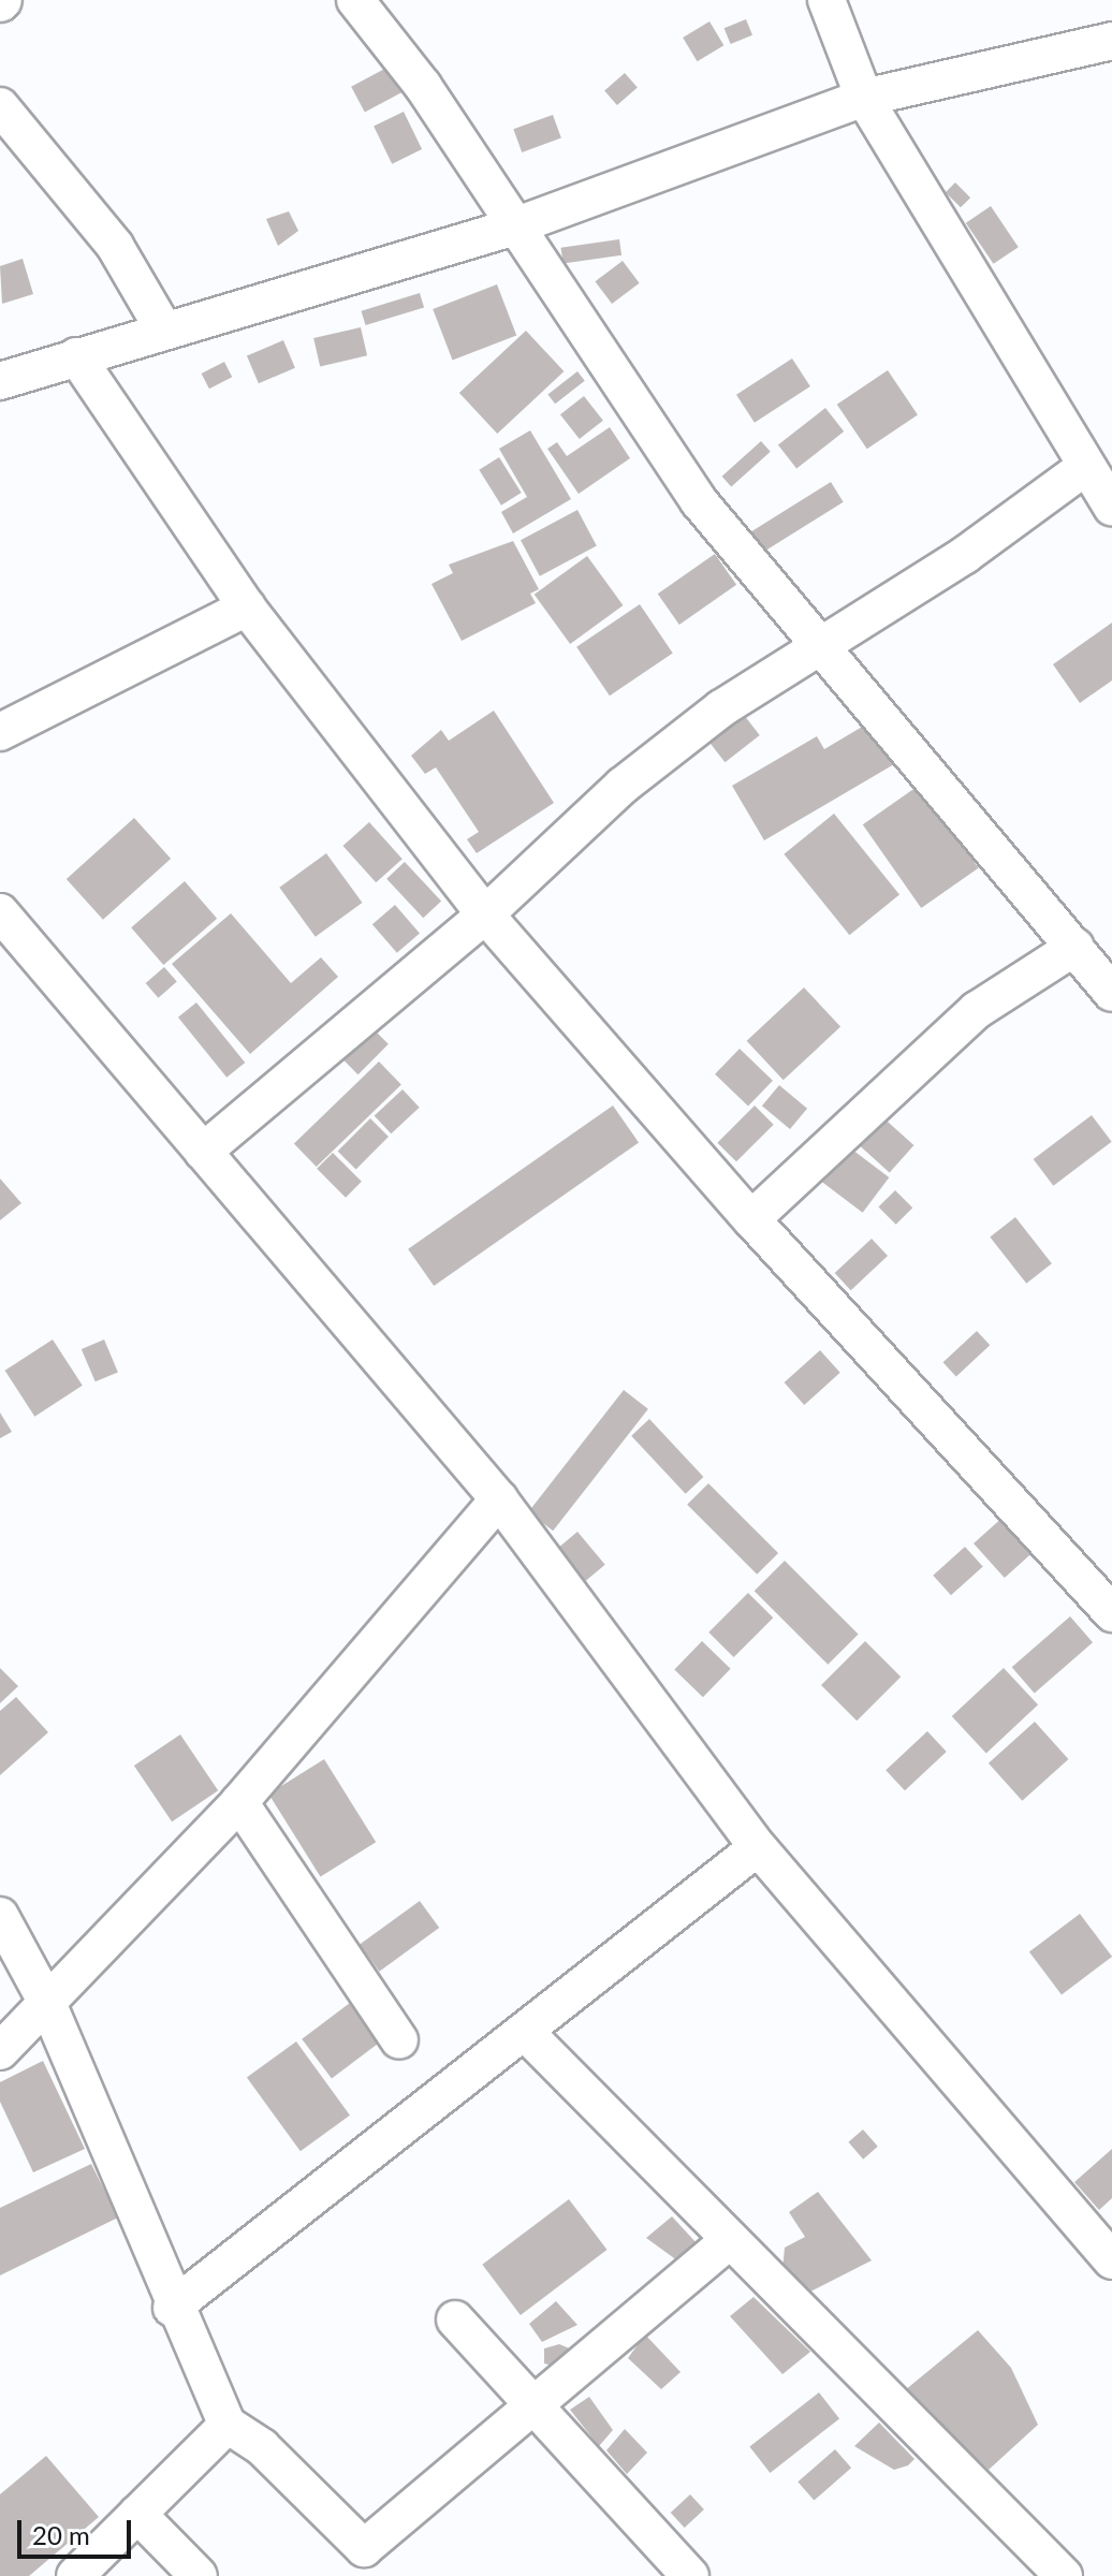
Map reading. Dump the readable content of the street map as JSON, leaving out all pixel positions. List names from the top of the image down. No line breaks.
{"scale_bar":"20 m"}
